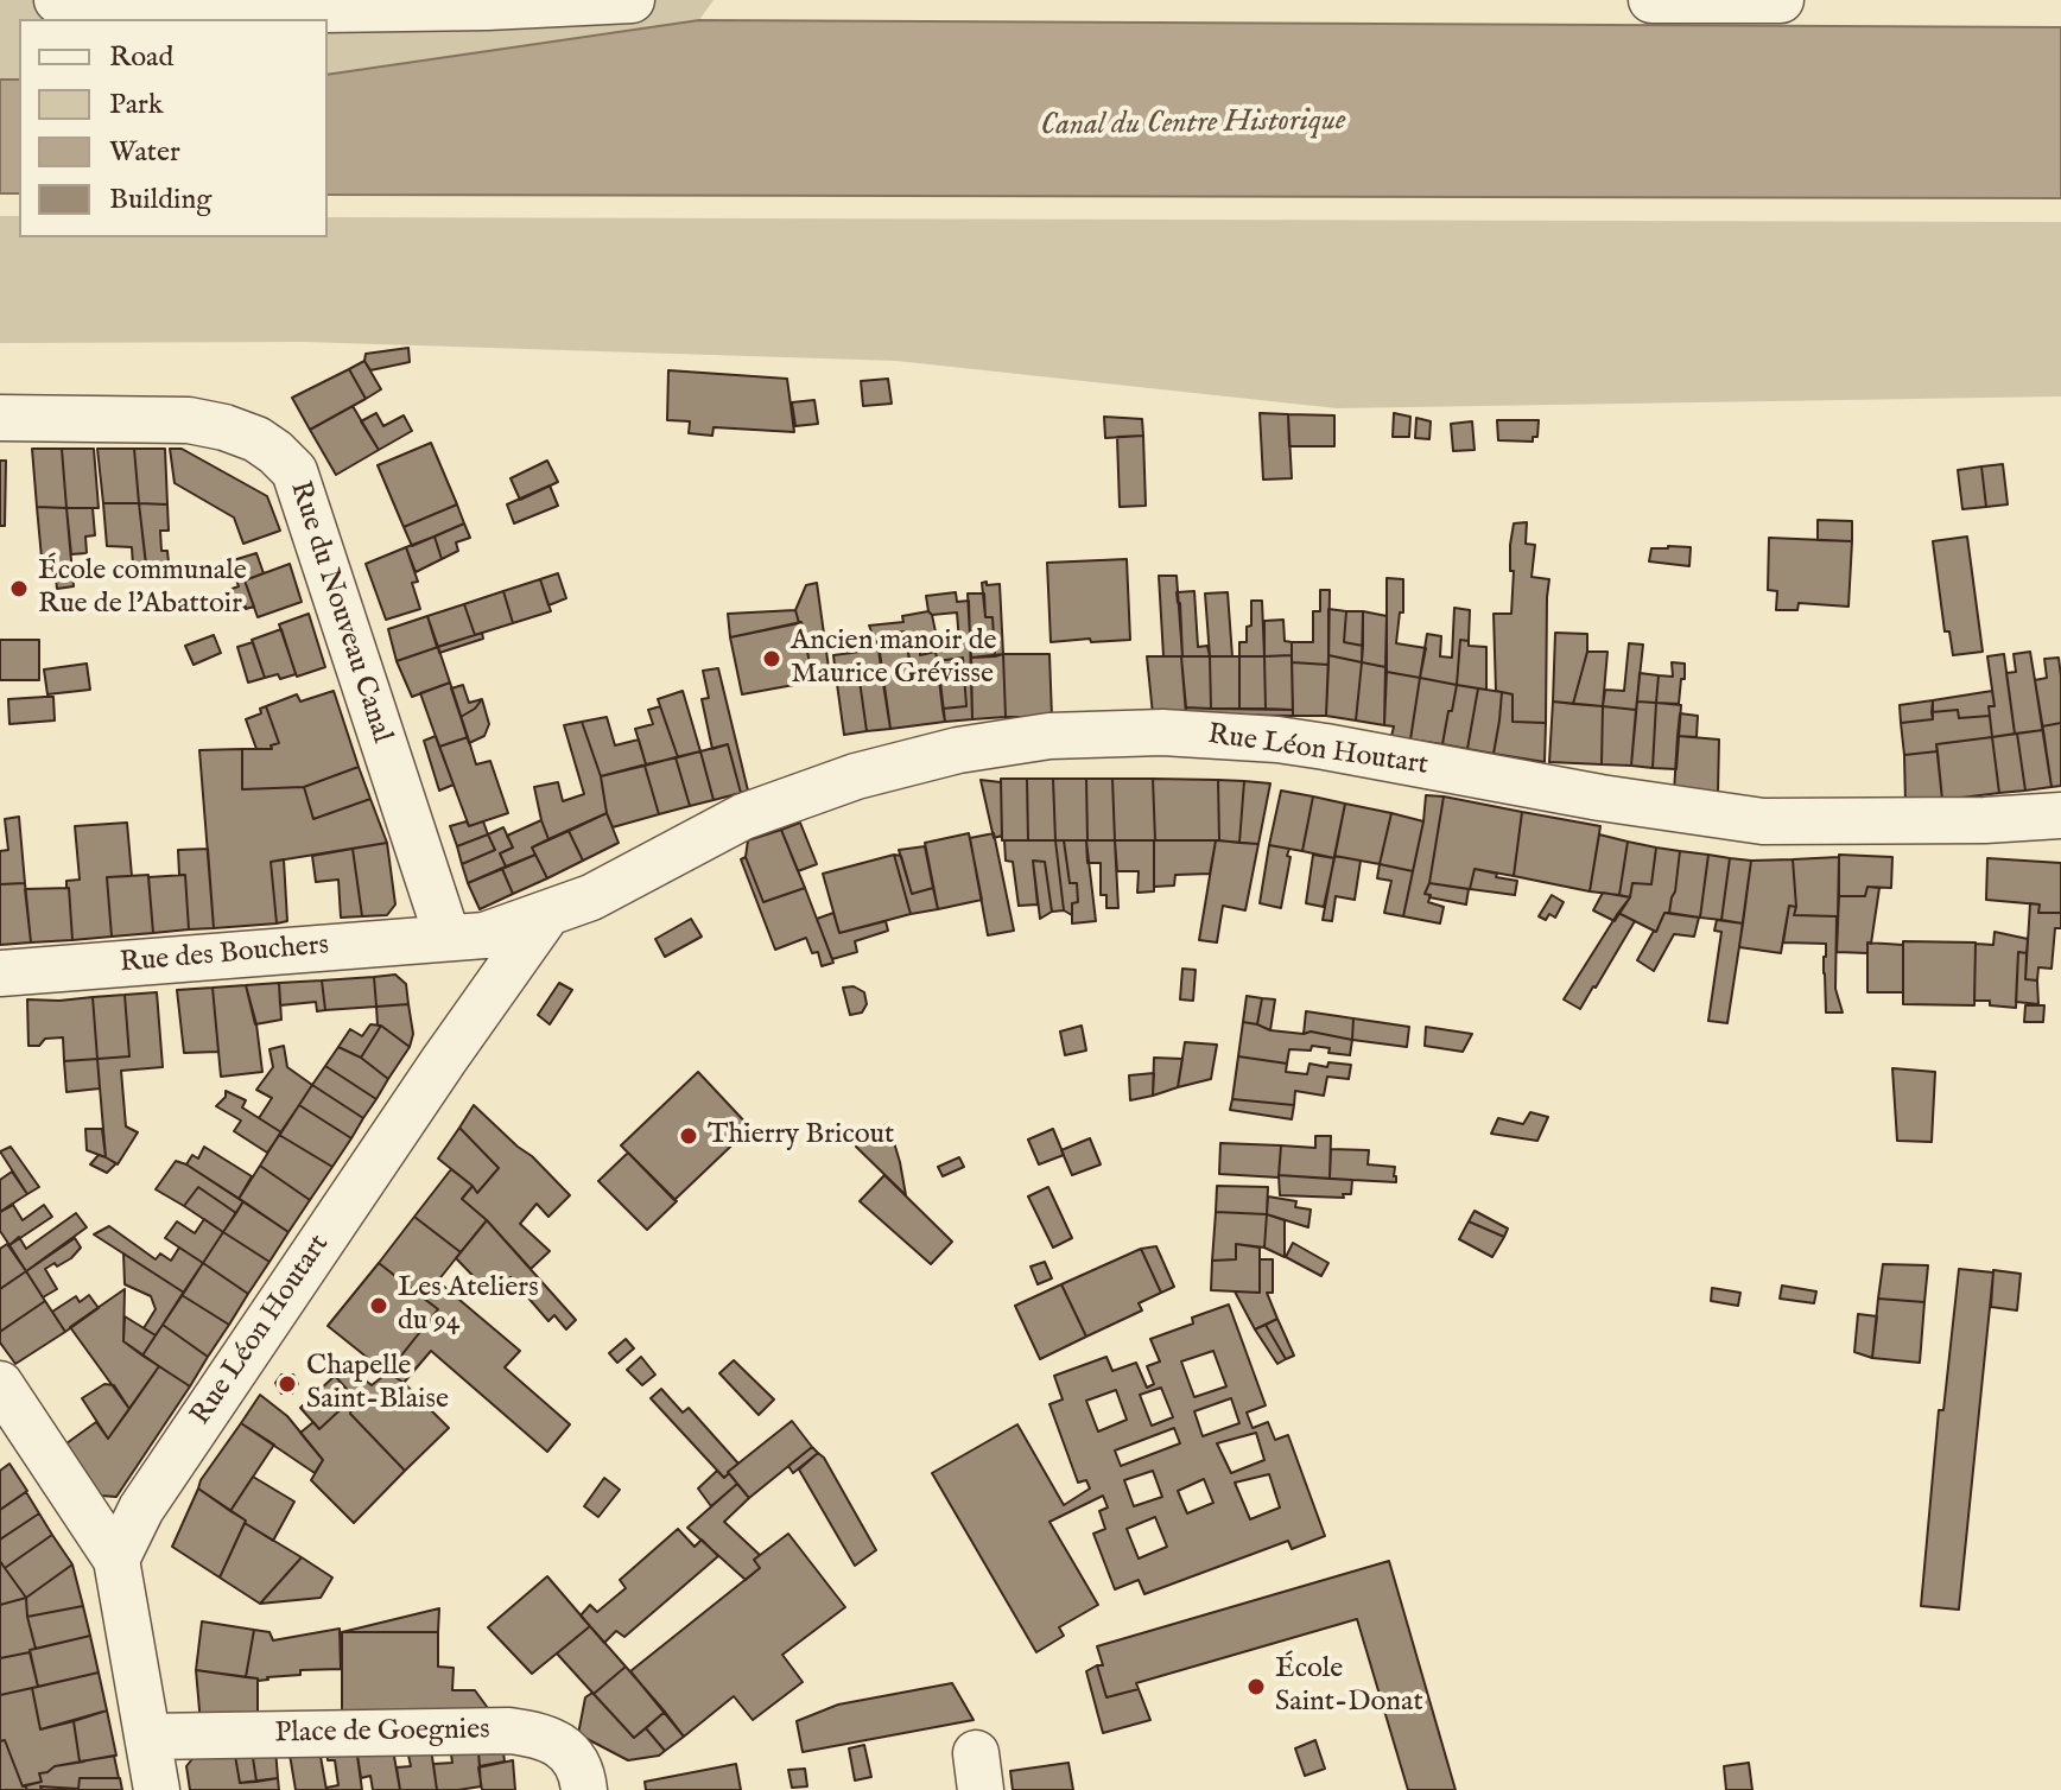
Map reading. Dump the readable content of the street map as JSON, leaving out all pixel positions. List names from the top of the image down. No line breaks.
{"streets":{"street":["Rue du Nouveau Canal","Rue Léon Houtart","Rue des Bouchers","Place de Goegnies"]},"crossings":[["Rue du Nouveau Canal","Rue Léon Houtart"],["Rue du Nouveau Canal","Rue des Bouchers"],["Rue Léon Houtart","Rue des Bouchers"]],"water":["Canal du Centre Historique"],"places":["École communale Rue de l'Abattoir","Ancien manoir de Maurice Grévisse","Thierry Bricout","Les Ateliers du 94","Chapelle Saint-Blaise","École Saint-Donat"],"legend":["Road","Park","Water","Building"]}
